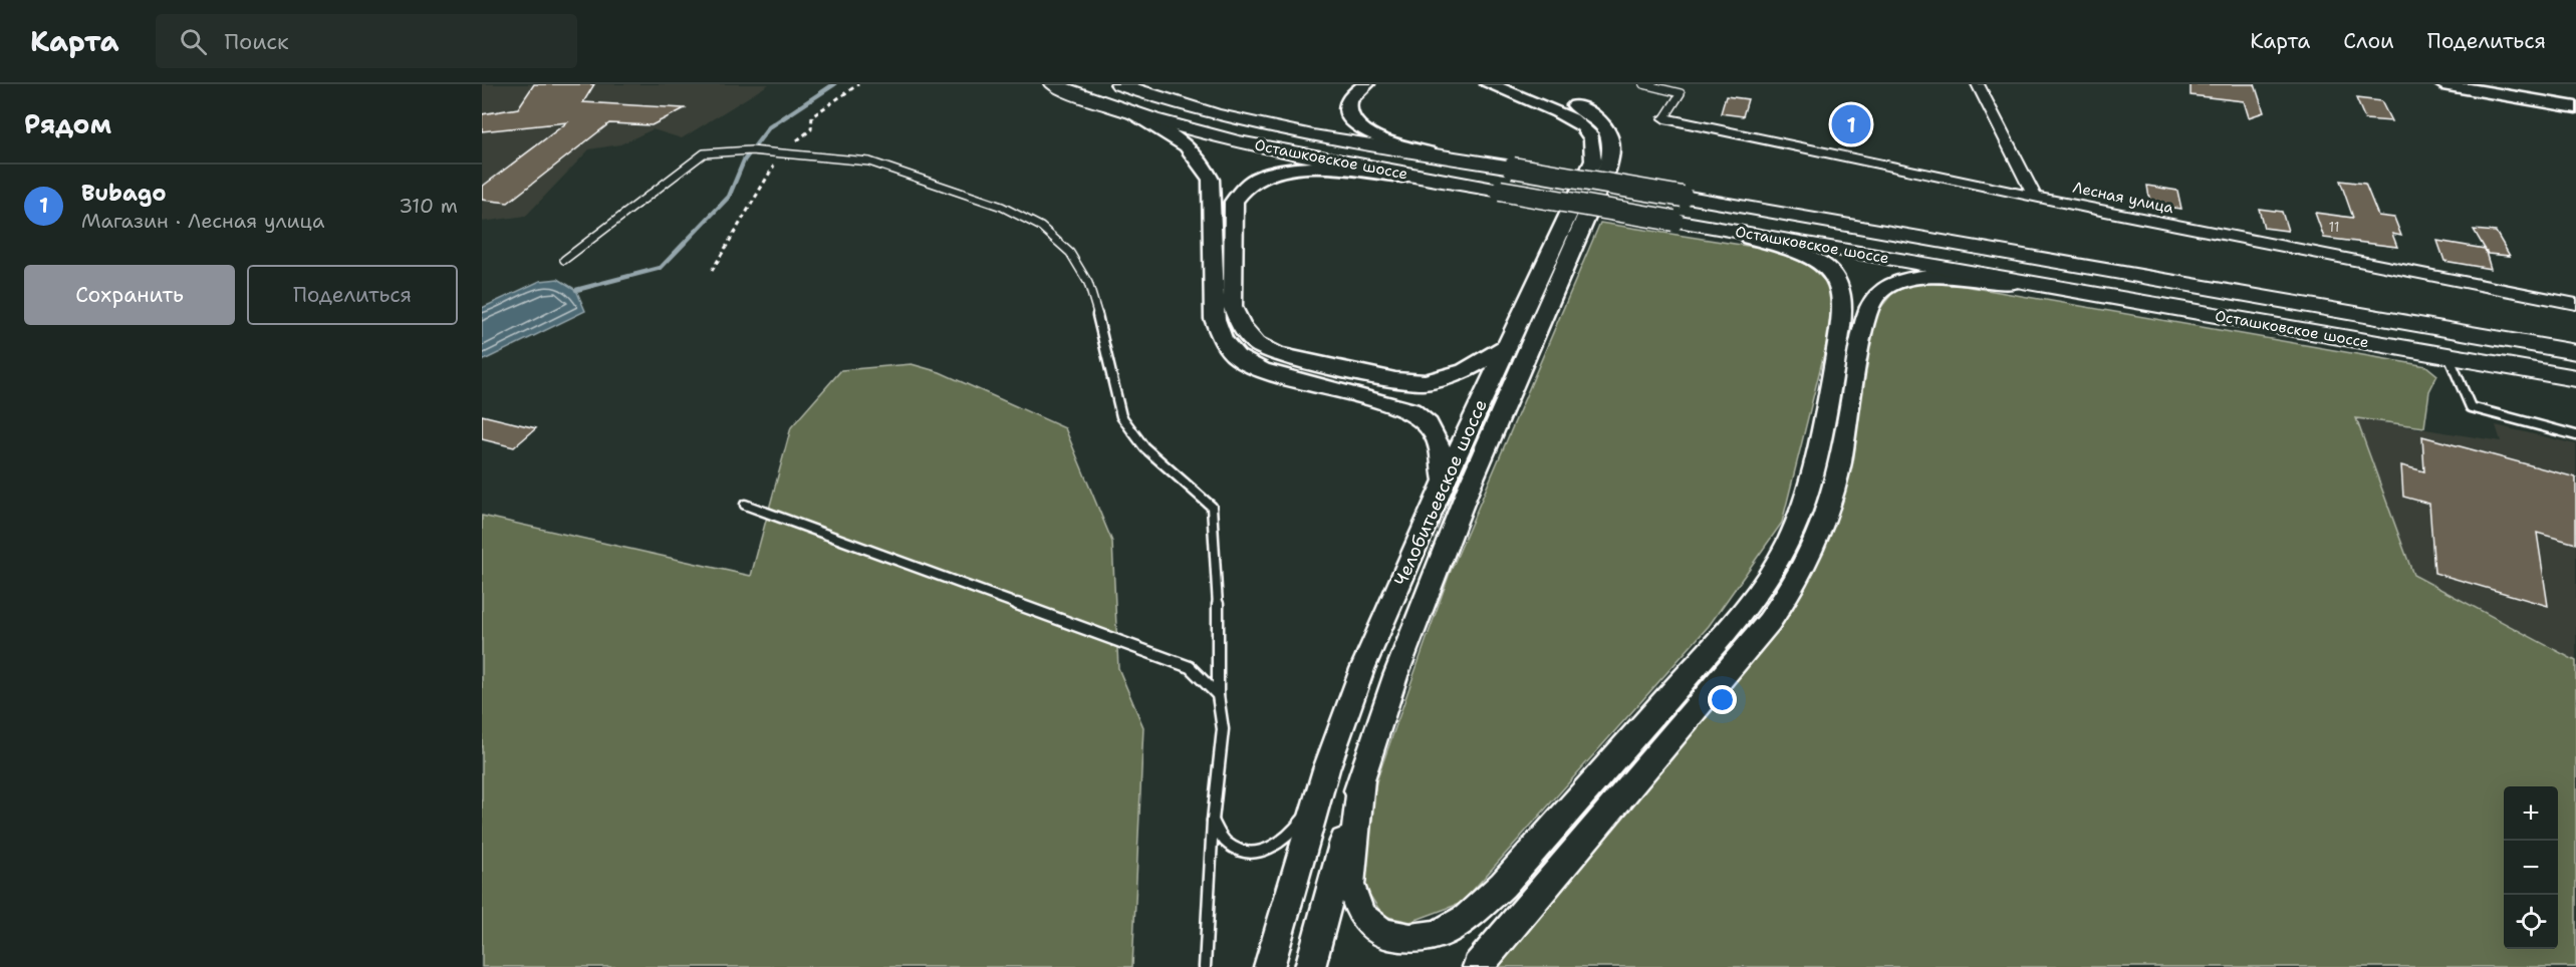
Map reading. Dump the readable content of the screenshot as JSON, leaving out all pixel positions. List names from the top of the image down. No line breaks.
{"streets":{"main road":["Осташковское шоссе"],"street":["Лесная улица","Челобитьевское шоссе"]},"house_numbers":["11"],"page":{"header":"Карта","search":"Поиск","nav":["Карта","Слои","Поделиться"],"heading":"Рядом","pins":"1","list":[{"mark":"1","name":"Bubago","note":"Магазин · Лесная улица","value":"310 m"}],"buttons":["Сохранить","Поделиться"],"map_buttons":["+","−"]}}
